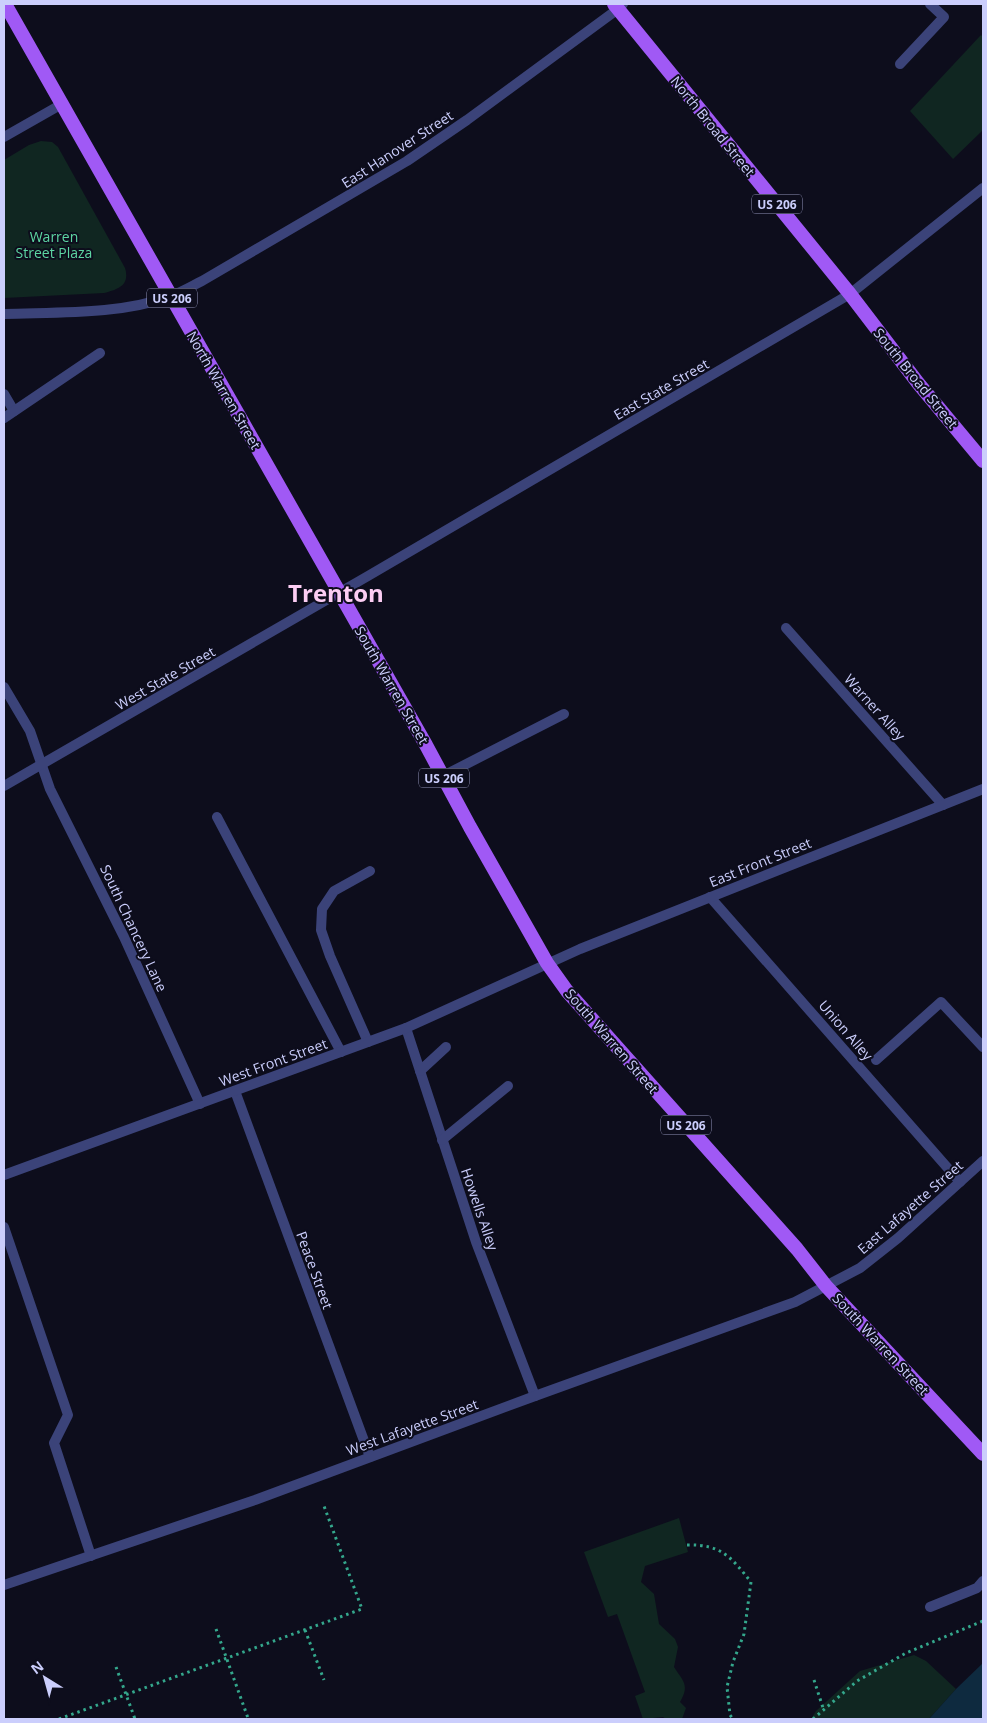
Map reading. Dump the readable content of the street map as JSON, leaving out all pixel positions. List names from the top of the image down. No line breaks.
{"streets":{"main road":["North Broad Street","US 206","South Broad Street","North Warren Street","South Warren Street"],"street":["East Hanover Street","East State Street","West State Street","Warner Alley","East Front Street","South Chancery Lane","Union Alley","West Front Street","East Lafayette Street","Howells Alley","Peace Street","West Lafayette Street"]},"crossings":[["North Broad Street","East Hanover Street"],["North Broad Street","South Broad Street"],["North Broad Street","East State Street"],["East Hanover Street","North Warren Street"],["South Broad Street","East State Street"],["East State Street","North Warren Street"],["East State Street","West State Street"],["East State Street","South Warren Street"],["North Warren Street","West State Street"],["North Warren Street","South Warren Street"],["West State Street","South Warren Street"],["West State Street","South Chancery Lane"],["South Warren Street","East Front Street"],["South Warren Street","West Front Street"],["South Warren Street","East Lafayette Street"],["South Warren Street","West Lafayette Street"],["Warner Alley","East Front Street"],["East Front Street","Union Alley"],["East Front Street","West Front Street"],["South Chancery Lane","West Front Street"],["Union Alley","East Lafayette Street"],["West Front Street","Howells Alley"],["West Front Street","Peace Street"],["East Lafayette Street","West Lafayette Street"],["Howells Alley","West Lafayette Street"],["Peace Street","West Lafayette Street"]],"districts":["Trenton"],"parks":["Warren Street Plaza"],"north":"top left"}
